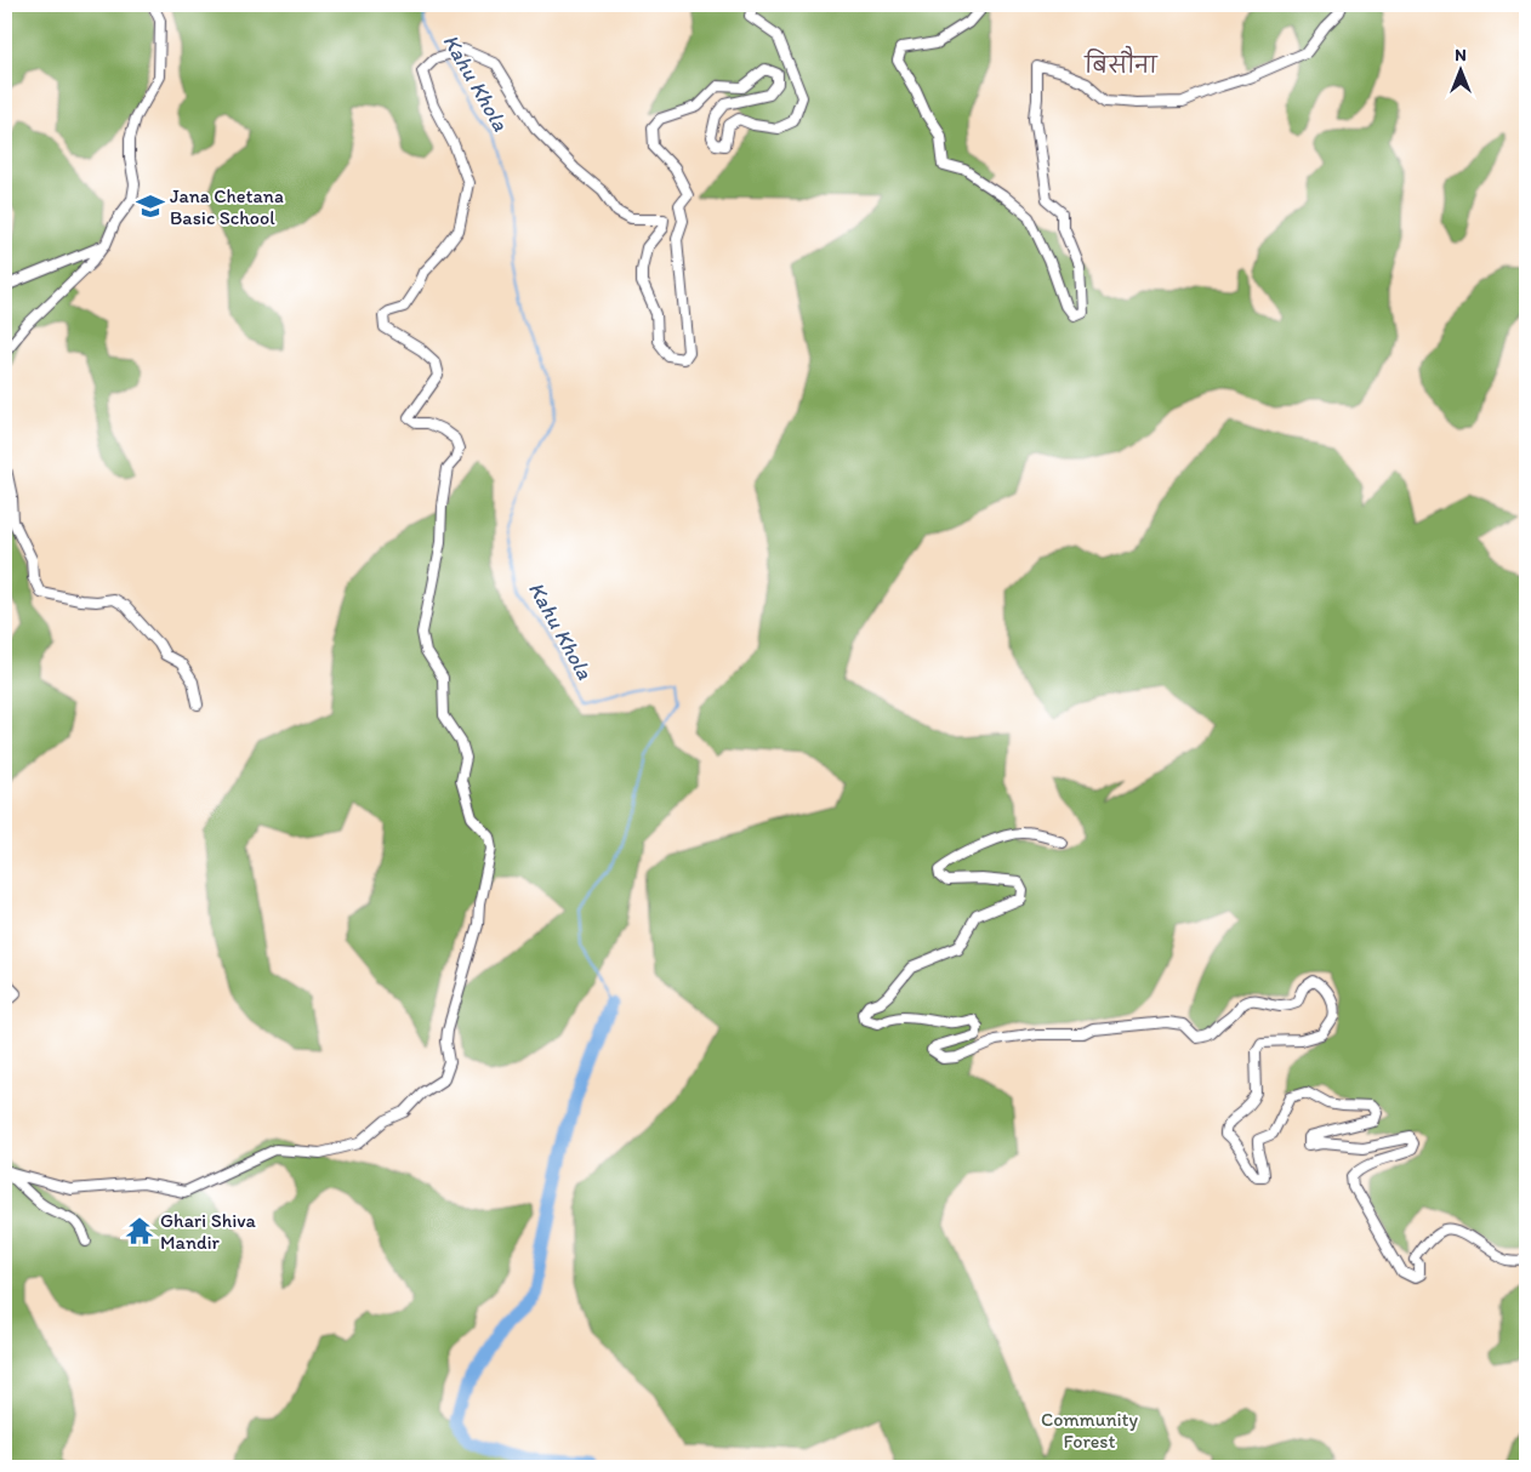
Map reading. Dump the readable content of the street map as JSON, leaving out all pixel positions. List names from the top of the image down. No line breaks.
{"districts":["बिसौना"],"water":["Kahu Khola"],"parks":["Community Forest"],"places":{"school or university":["Jana Chetana Basic School"],"temple":["Ghari Shiva Mandir"]},"north":"top"}
